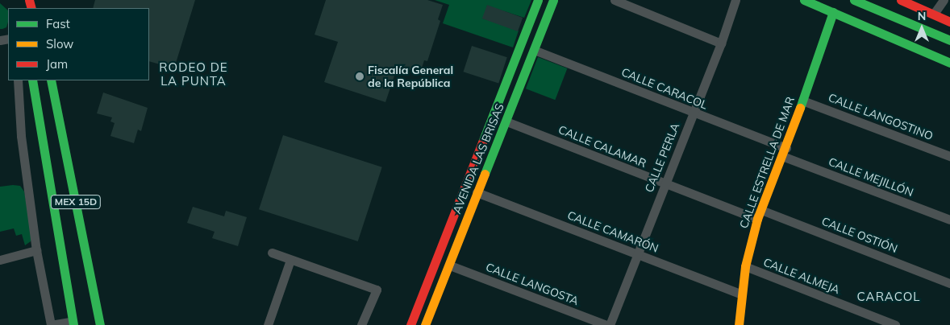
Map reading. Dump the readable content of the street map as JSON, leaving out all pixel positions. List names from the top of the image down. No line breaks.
{"streets":{"main road":["AVENIDA LAS BRISAS","CALLE ESTRELLA DE MAR","MEX 15D"],"street":["CALLE CARACOL","CALLE LANGOSTINO","CALLE CALAMAR","CALLE PERLA","CALLE MEJILLÓN","CALLE CAMARÓN","CALLE OSTIÓN","CALLE ALMEJA","CALLE LANGOSTA"]},"crossings":[["CALLE CARACOL","CALLE PERLA"],["CALLE CARACOL","AVENIDA LAS BRISAS"],["CALLE CARACOL","CALLE ESTRELLA DE MAR"],["CALLE CARACOL","CALLE MEJILLÓN"],["CALLE LANGOSTINO","CALLE ESTRELLA DE MAR"],["CALLE CALAMAR","CALLE PERLA"],["CALLE CALAMAR","AVENIDA LAS BRISAS"],["CALLE CALAMAR","CALLE ESTRELLA DE MAR"],["CALLE PERLA","CALLE CAMARÓN"],["AVENIDA LAS BRISAS","CALLE CAMARÓN"],["AVENIDA LAS BRISAS","CALLE LANGOSTA"],["CALLE ESTRELLA DE MAR","CALLE MEJILLÓN"],["CALLE ESTRELLA DE MAR","CALLE CAMARÓN"],["CALLE ESTRELLA DE MAR","CALLE OSTIÓN"],["CALLE ESTRELLA DE MAR","CALLE ALMEJA"]],"districts":["RODEO DE LA PUNTA","CARACOL"],"places":["Fiscalía General de la República"],"legend":["Fast","Slow","Jam"],"north":"top"}
